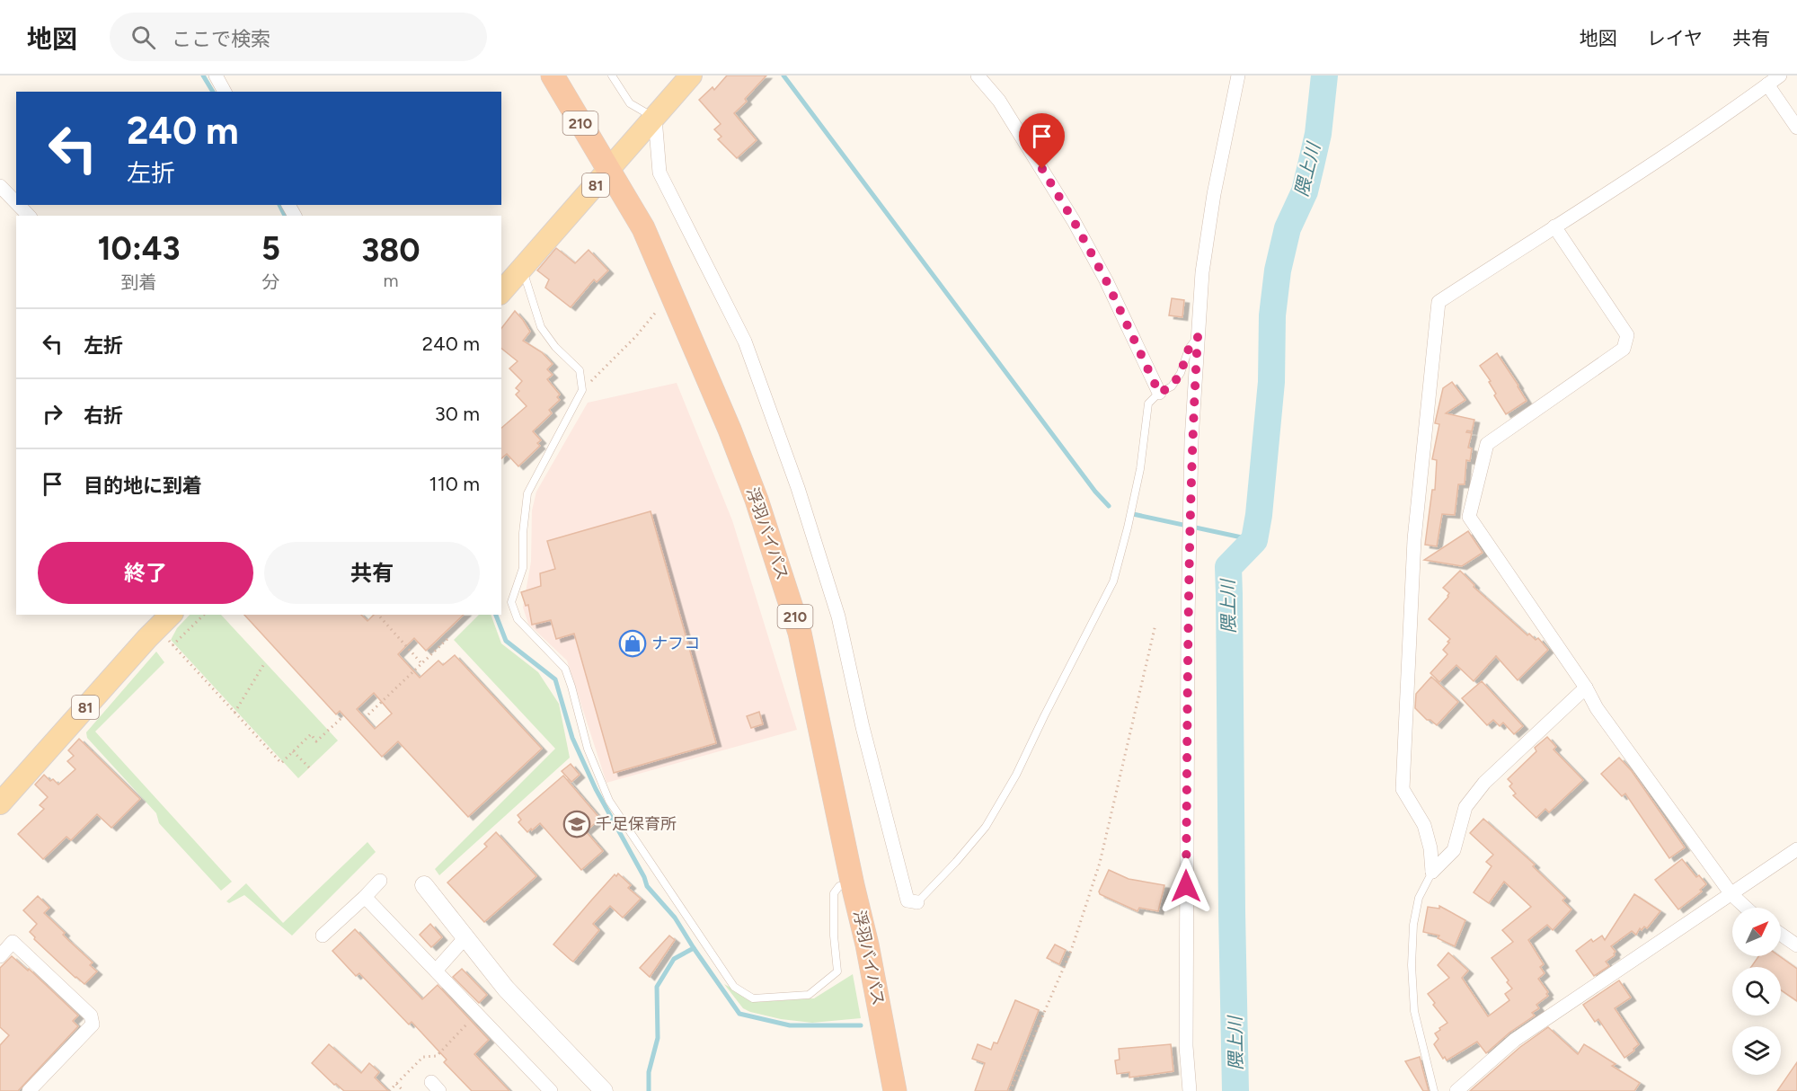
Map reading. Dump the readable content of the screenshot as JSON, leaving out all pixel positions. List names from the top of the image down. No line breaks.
{"streets":{"highway":["210","浮羽バイパス"],"main road":["81"]},"crossings":[["81","浮羽バイパス"]],"water":["隈上川"],"places":{"shop":["ナフコ"],"school or university":["千足保育所"]},"north":"top right","page":{"header":"地図","search":"ここで検索","nav":["地図","レイヤ","共有"],"turn":["240 m","左折"],"eta":["10:43","到着","5","分","380","m"],"list":[{"name":"左折","value":"240 m"},{"name":"右折","value":"30 m"},{"name":"目的地に到着","value":"110 m"}],"buttons":["終了","共有"]}}
